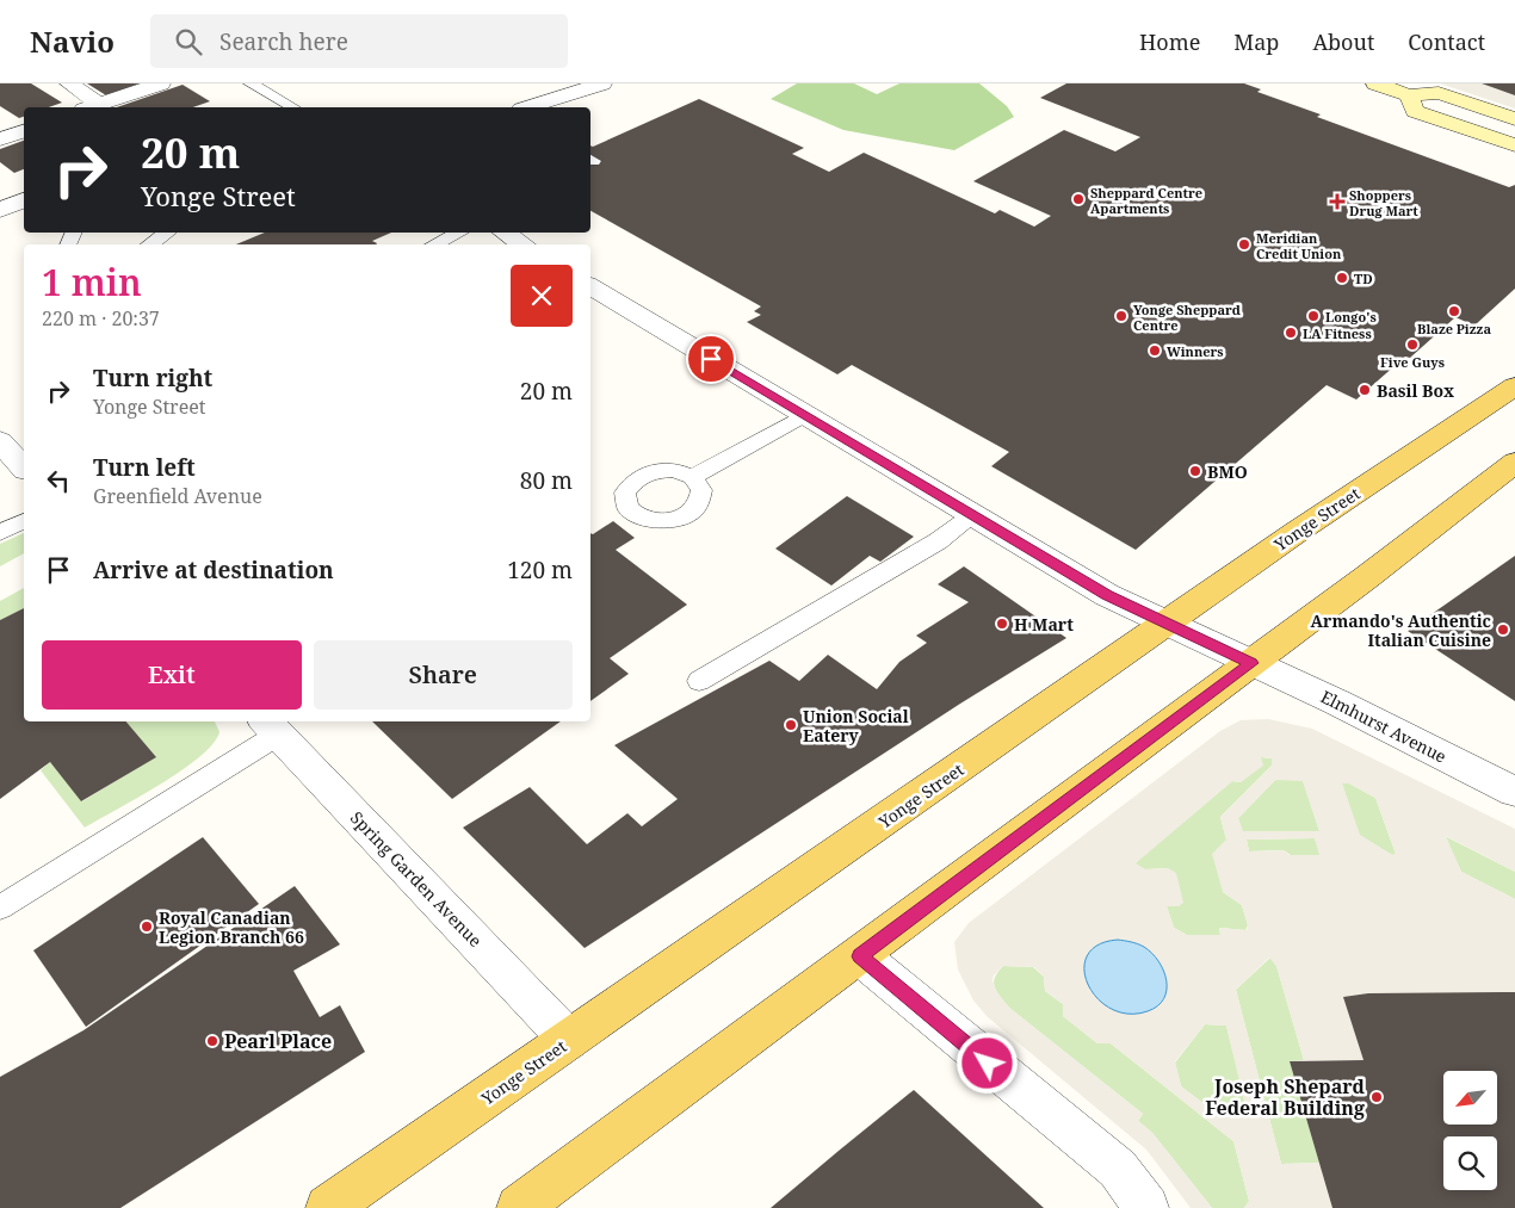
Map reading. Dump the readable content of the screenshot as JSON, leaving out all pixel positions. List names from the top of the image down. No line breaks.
{"streets":{"main road":["Yonge Street"],"street":["Elmhurst Avenue","Spring Garden Avenue"]},"crossings":[["Yonge Street","Elmhurst Avenue"],["Yonge Street","Spring Garden Avenue"]],"places":{"other":["Sheppard Centre Apartments","Meridian Credit Union","TD","Blaze Pizza","Yonge Sheppard Centre","Longo's","LA Fitness","Five Guys","Winners","Basil Box","BMO","H Mart","Armando's Authentic Italian Cuisine","Union Social Eatery","Royal Canadian Legion Branch 66","Pearl Place","Joseph Shepard Federal Building"],"health":["Shoppers Drug Mart"]},"north":"bottom left","page":{"header":"Navio","search":"Search here","nav":["Home","Map","About","Contact"],"turn":["20 m","Yonge Street"],"heading":["1 min","220 m · 20:37"],"list":[{"name":"Turn right","note":"Yonge Street","value":"20 m"},{"name":"Turn left","note":"Greenfield Avenue","value":"80 m"},{"name":"Arrive at destination","value":"120 m"}],"buttons":["Exit","Share"]}}
